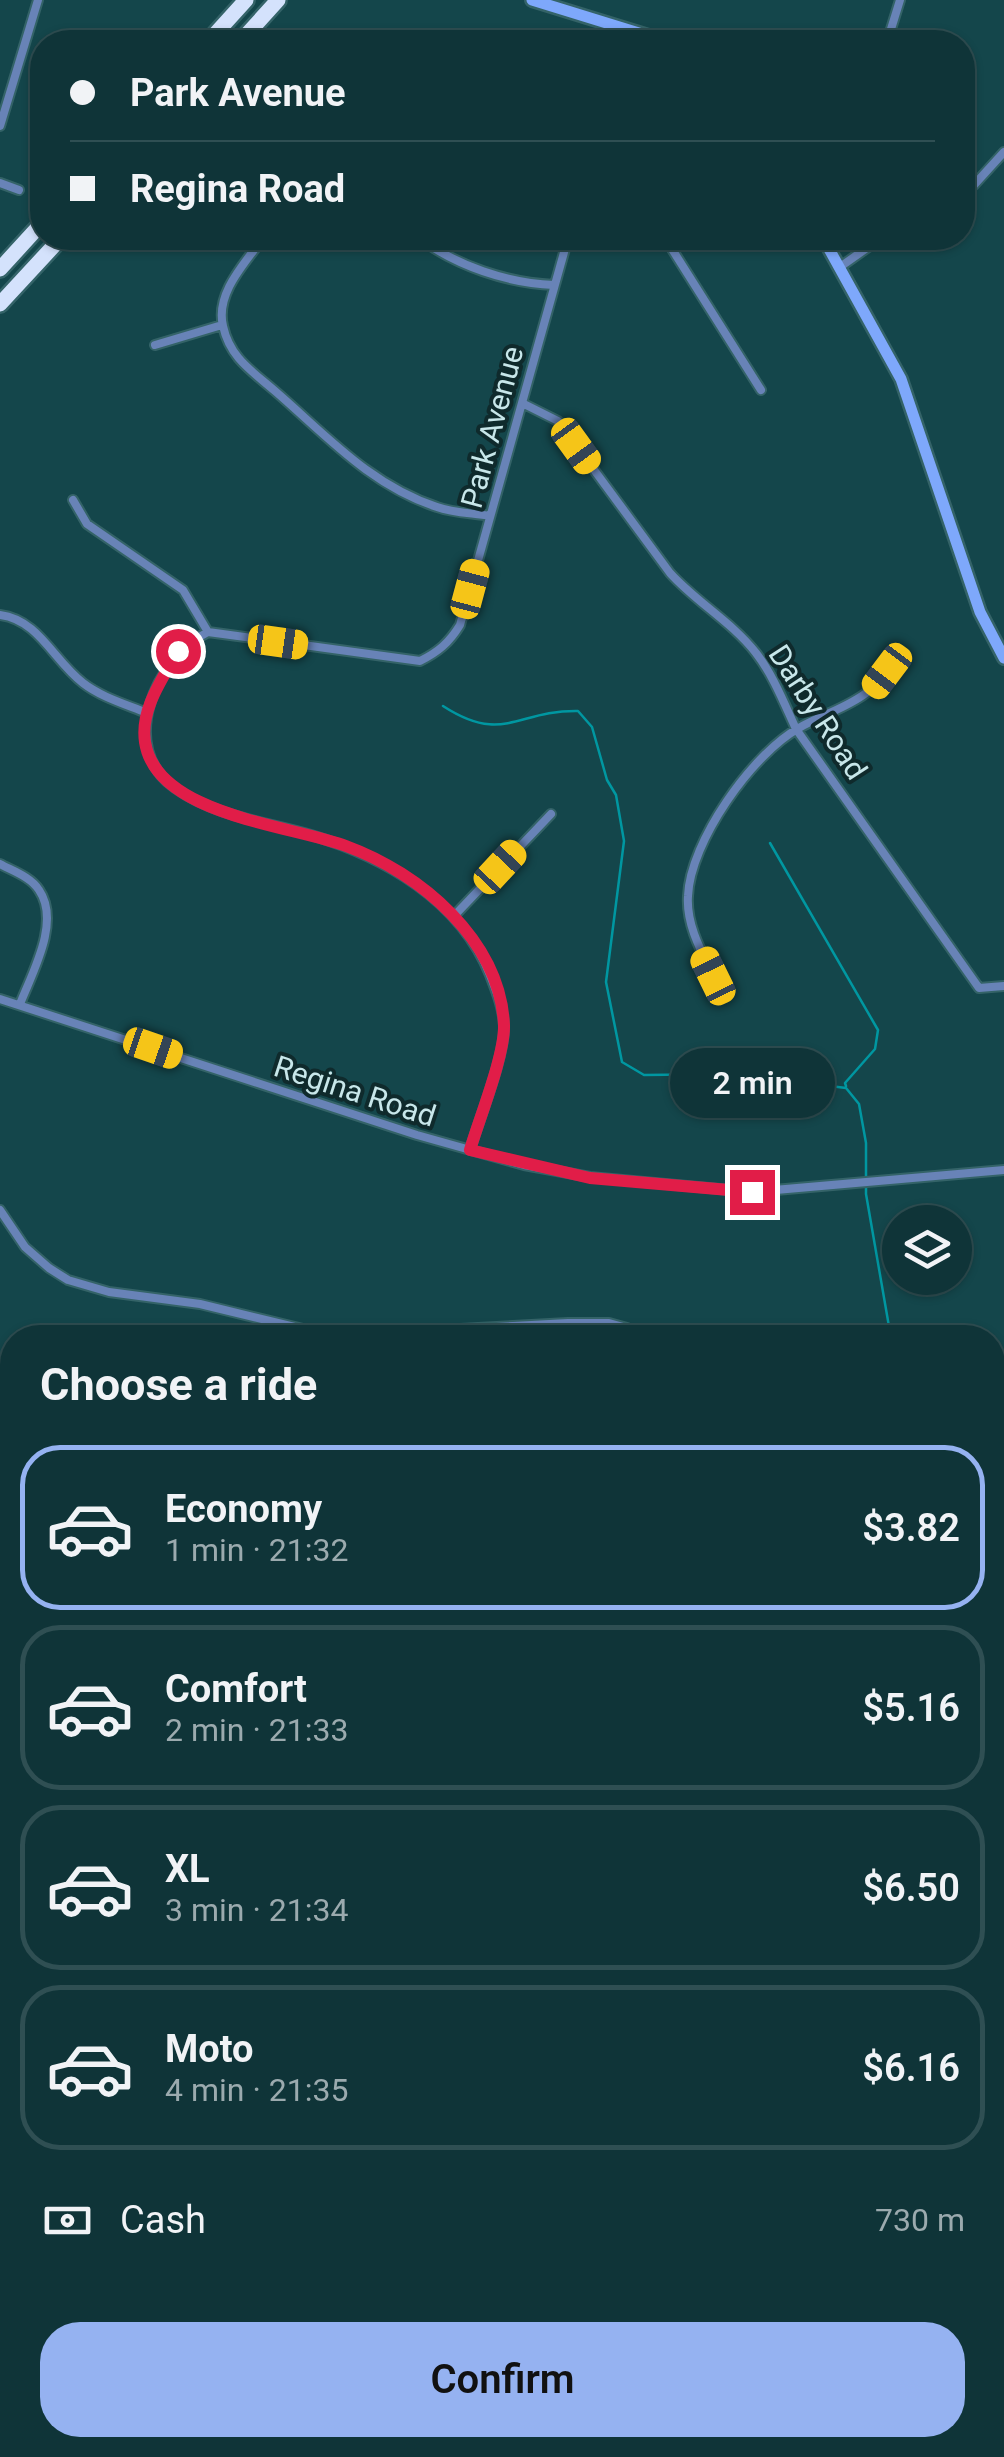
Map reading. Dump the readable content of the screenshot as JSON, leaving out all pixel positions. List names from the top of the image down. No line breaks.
{"streets":{"street":["Park Avenue","Darby Road","Regina Road"]},"crossings":[["Park Avenue","Darby Road"]],"page":{"banner":["Park Avenue","Regina Road"],"bubble":"2 min","heading":"Choose a ride","list":[{"name":"Economy","note":"1 min · 21:32","value":"$3.82"},{"name":"Comfort","note":"2 min · 21:33","value":"$5.16"},{"name":"XL","note":"3 min · 21:34","value":"$6.50"},{"name":"Moto","note":"4 min · 21:35","value":"$6.16"}],"pay":["Cash","730 m"],"buttons":"Confirm"}}
